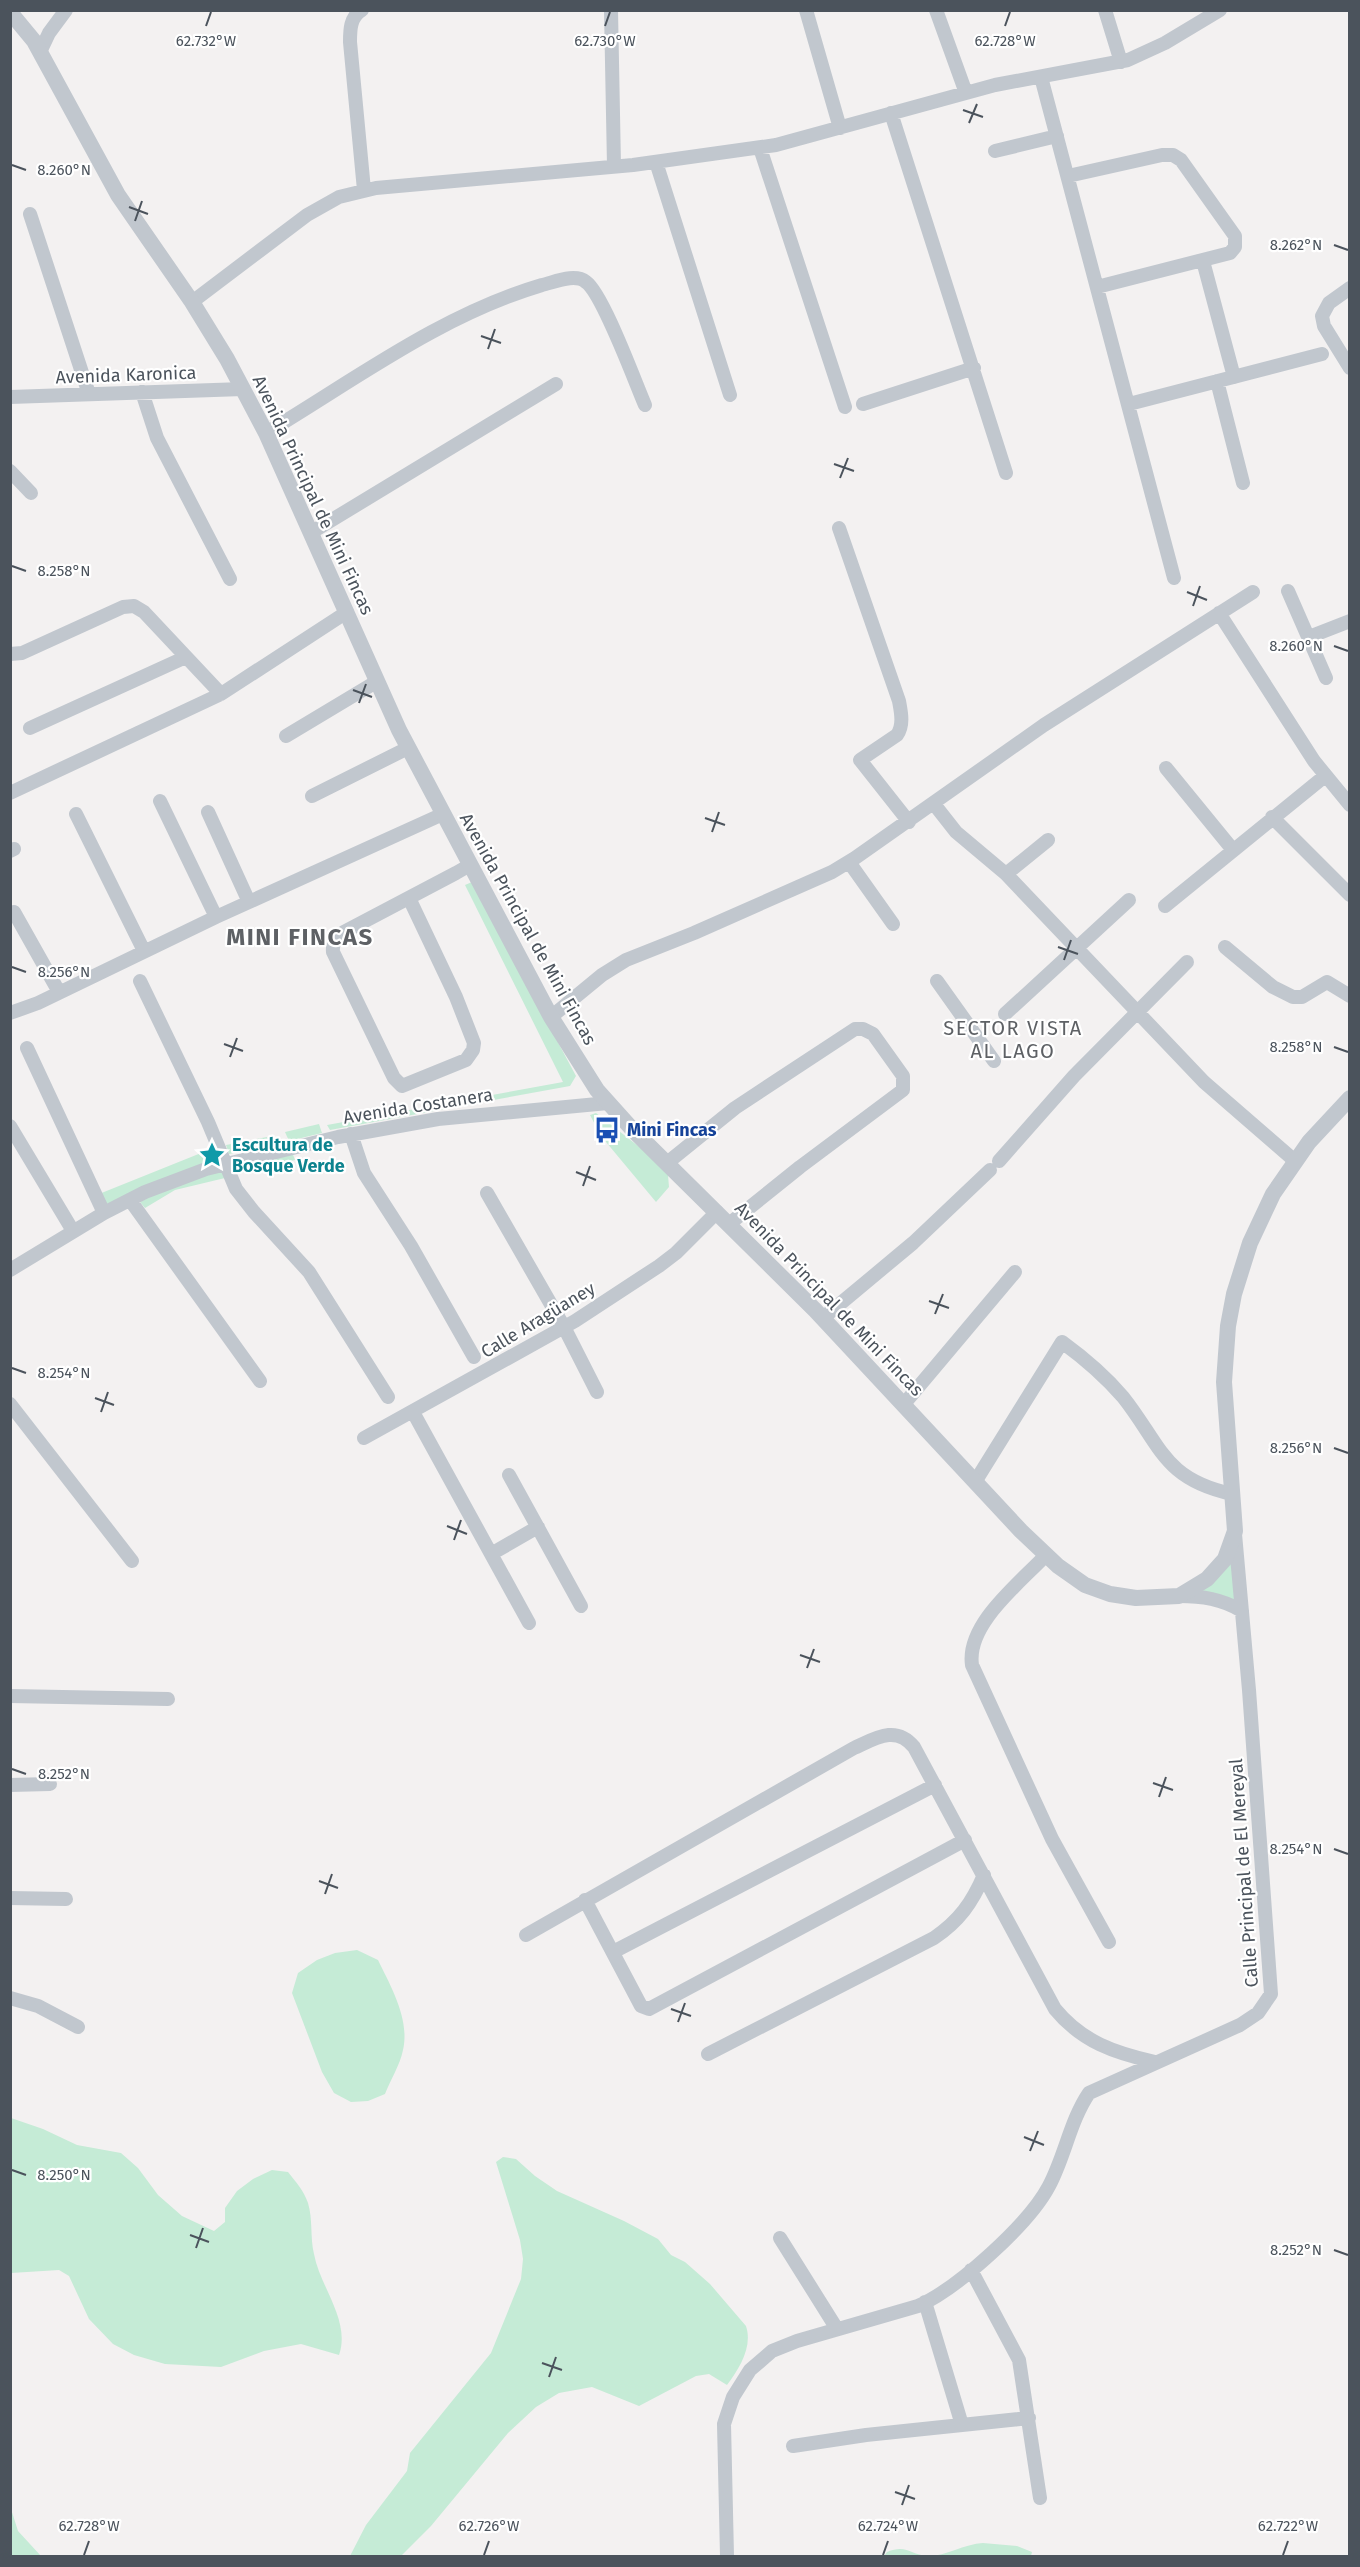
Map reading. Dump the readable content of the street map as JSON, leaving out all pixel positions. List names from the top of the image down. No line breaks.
{"streets":{"street":["Avenida Karonica","Avenida Principal de Mini Fincas","Avenida Costanera","Calle Aragüaney","Calle Principal de El Mereyal"]},"crossings":[["Avenida Karonica","Avenida Principal de Mini Fincas"],["Avenida Principal de Mini Fincas","Avenida Costanera"],["Avenida Principal de Mini Fincas","Calle Aragüaney"],["Avenida Principal de Mini Fincas","Calle Principal de El Mereyal"]],"districts":["MINI FINCAS","SECTOR VISTA AL LAGO"],"places":{"bus stop":["Mini Fincas"],"place":["Escultura de Bosque Verde"]},"coordinates":["62.732°W","62.730°W","62.728°W","8.260°N","8.262°N","8.258°N","8.256°N","8.254°N","8.252°N","8.250°N","62.726°W","62.724°W","62.722°W"]}
